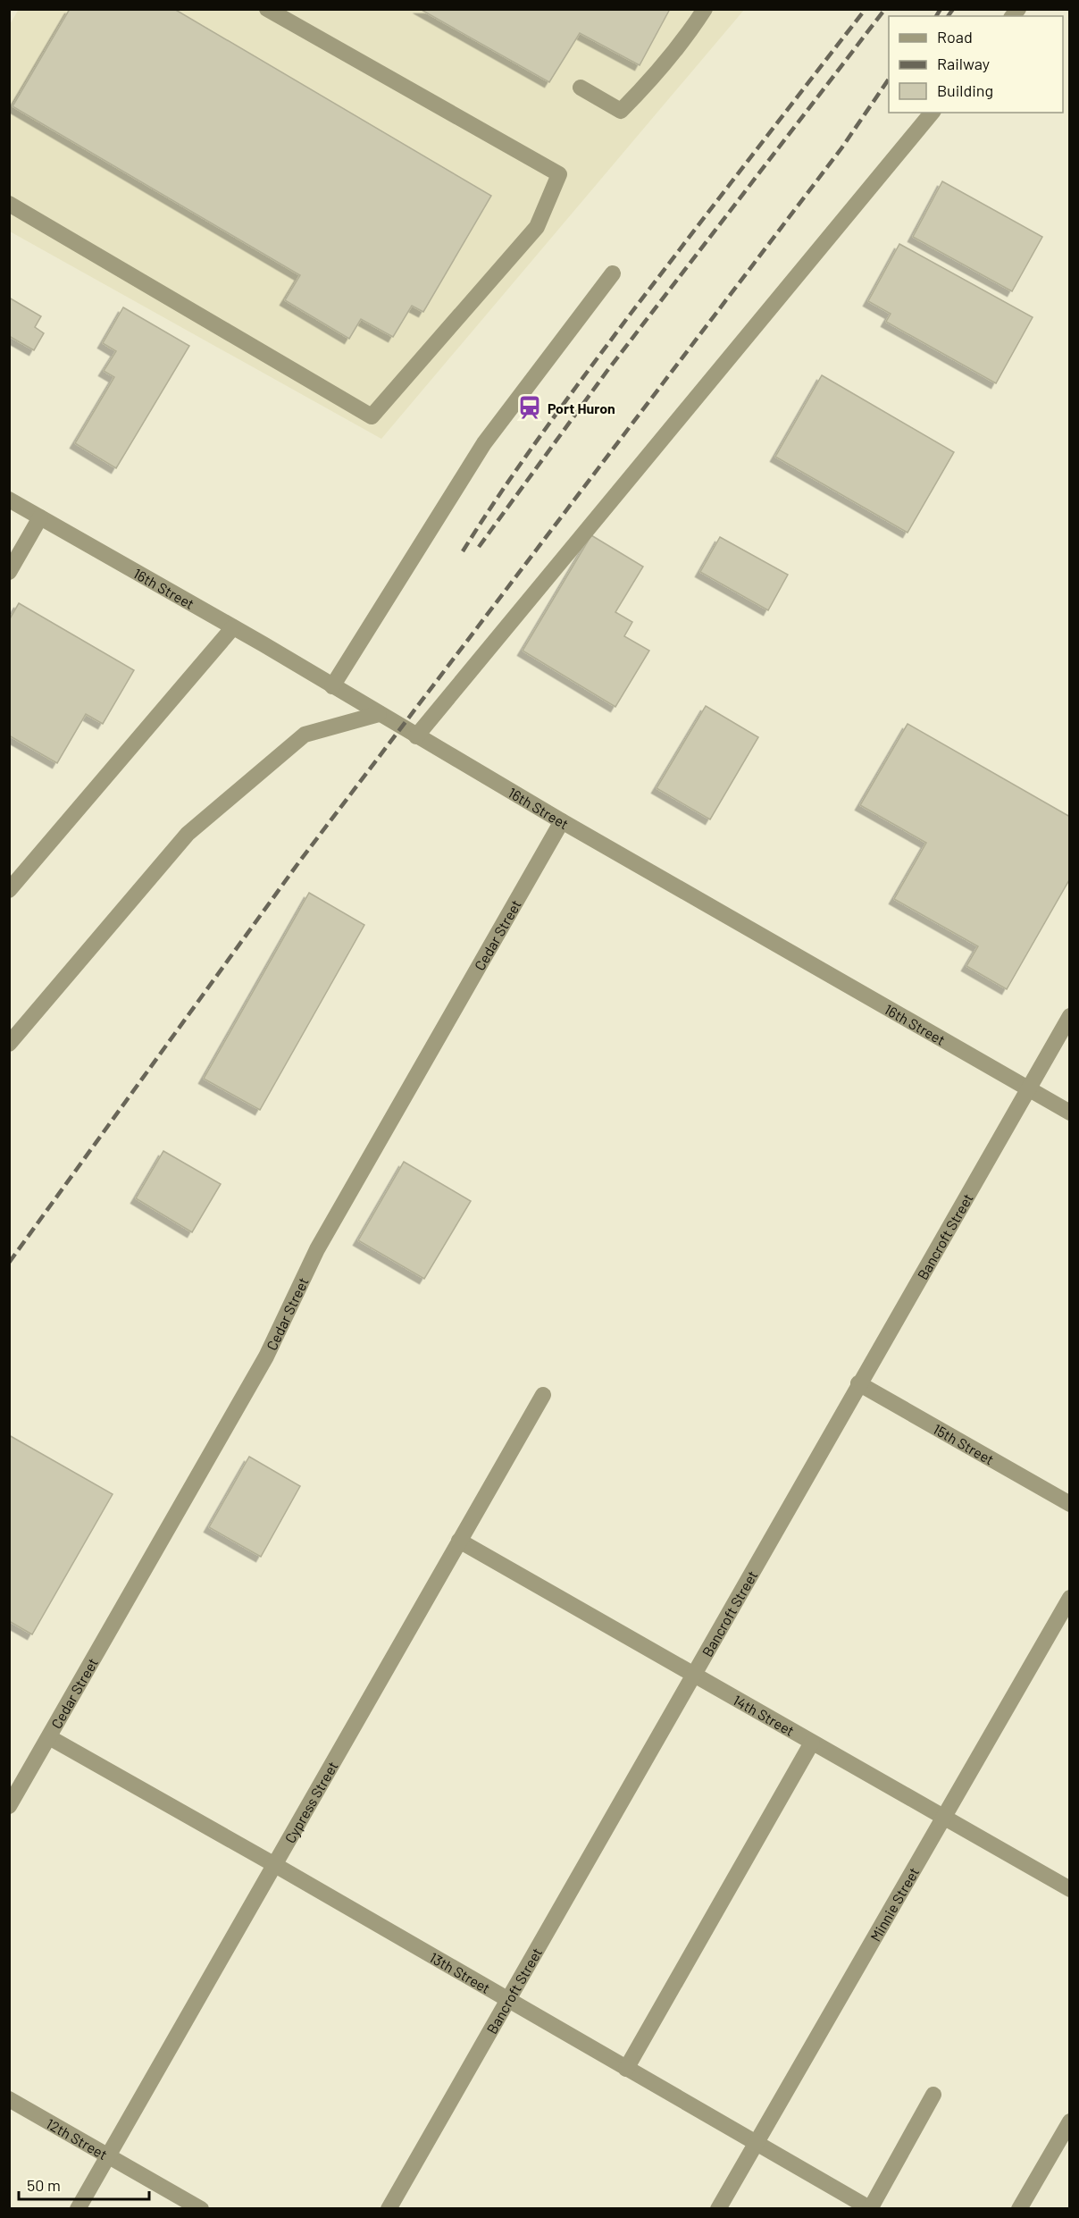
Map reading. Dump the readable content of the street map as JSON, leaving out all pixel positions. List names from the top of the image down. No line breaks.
{"streets":{"street":["16th Street","Cedar Street","Bancroft Street","15th Street","14th Street","Cypress Street","Minnie Street","13th Street","12th Street"]},"crossings":[["16th Street","Cedar Street"],["16th Street","Bancroft Street"],["Cedar Street","13th Street"],["Bancroft Street","15th Street"],["Bancroft Street","14th Street"],["Bancroft Street","13th Street"],["14th Street","Cypress Street"],["14th Street","Minnie Street"],["Cypress Street","13th Street"],["Cypress Street","12th Street"],["Minnie Street","13th Street"]],"places":{"station":["Port Huron"]},"legend":["Road","Railway","Building"],"scale_bar":"50 m"}
